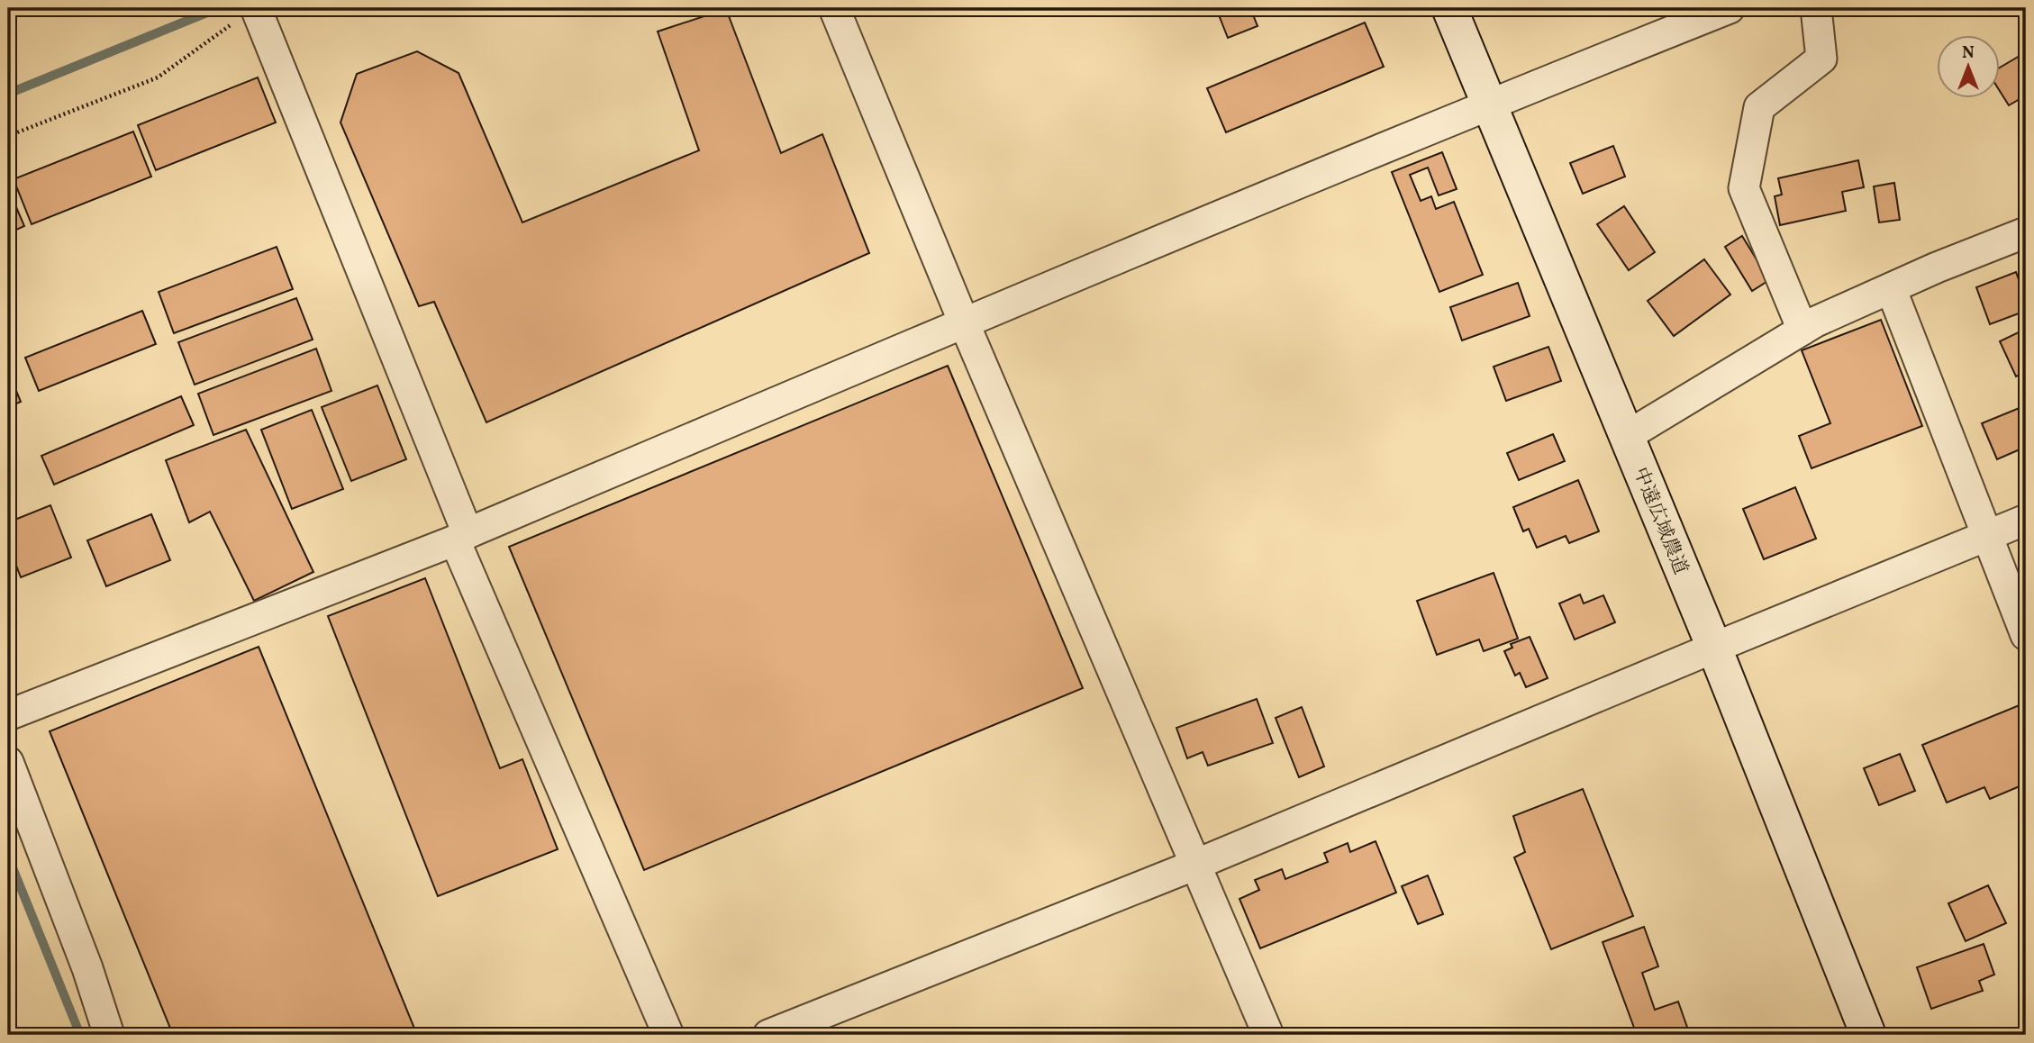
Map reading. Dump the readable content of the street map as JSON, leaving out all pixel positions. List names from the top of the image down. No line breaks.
{"streets":{"street":["中遠広域農道"]},"north":"top"}
